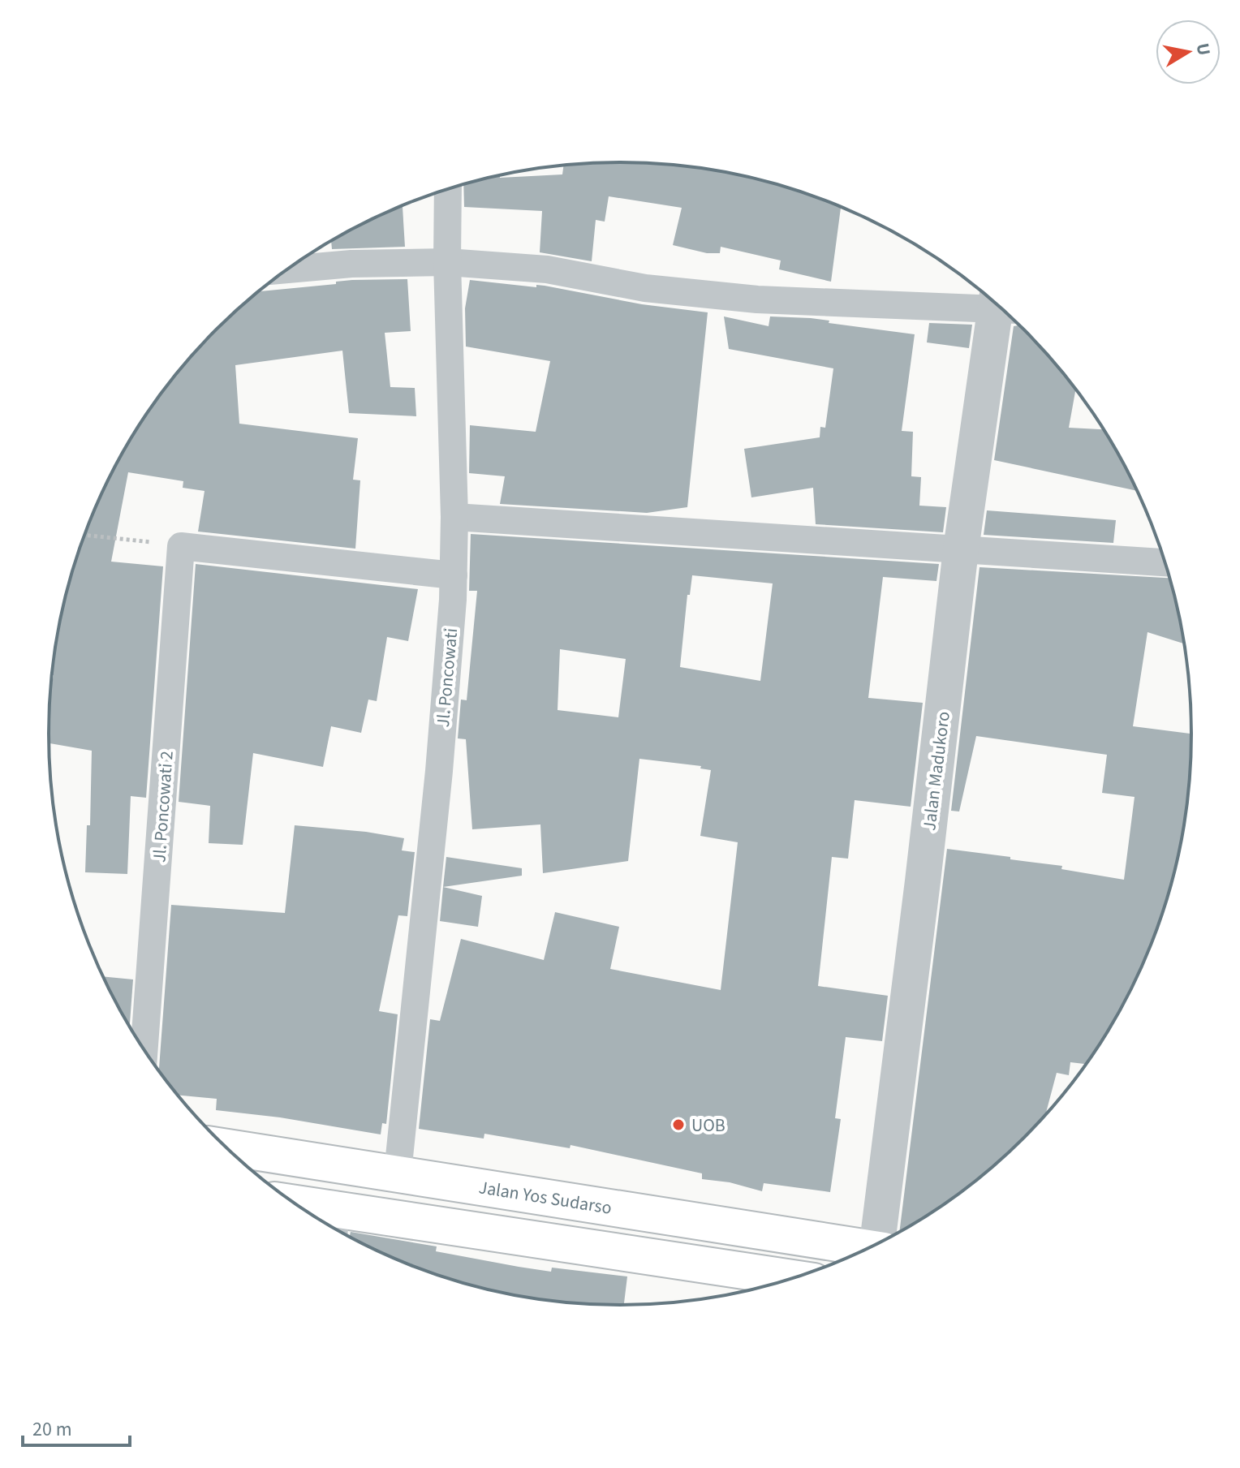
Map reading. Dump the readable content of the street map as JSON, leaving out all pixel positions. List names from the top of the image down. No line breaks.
{"streets":{"main road":["Jalan Yos Sudarso"],"street":["Jl. Poncowati","Jalan Madukoro","Jl. Poncowati 2"]},"crossings":[["Jl. Poncowati","Jalan Yos Sudarso"]],"places":["UOB"],"scale_bar":"20 m","north":"right"}
